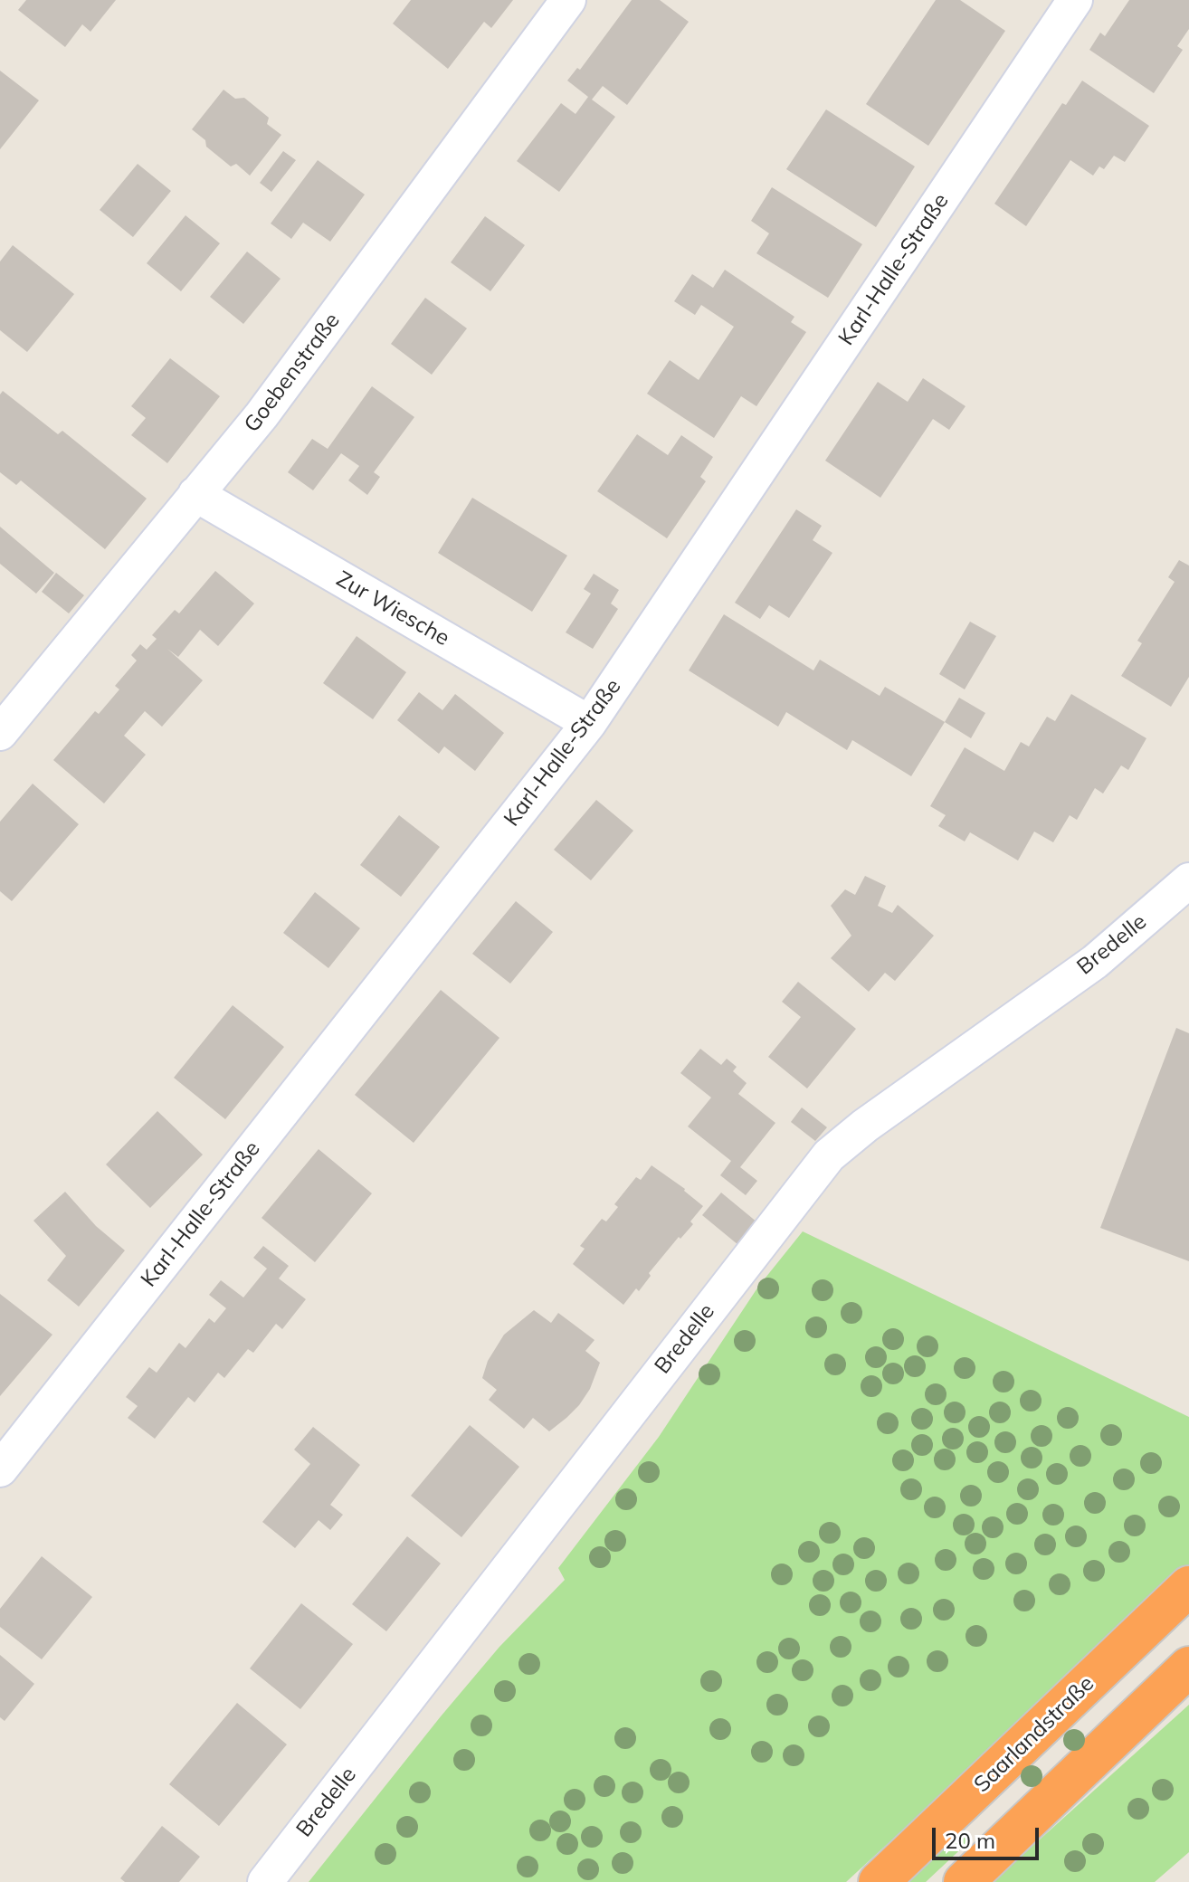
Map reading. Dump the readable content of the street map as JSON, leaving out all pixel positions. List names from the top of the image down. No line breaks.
{"streets":{"highway":["Saarlandstraße"],"street":["Karl-Halle-Straße","Goebenstraße","Zur Wiesche","Bredelle"]},"crossings":[["Karl-Halle-Straße","Zur Wiesche"],["Goebenstraße","Zur Wiesche"]],"scale_bar":"20 m"}
